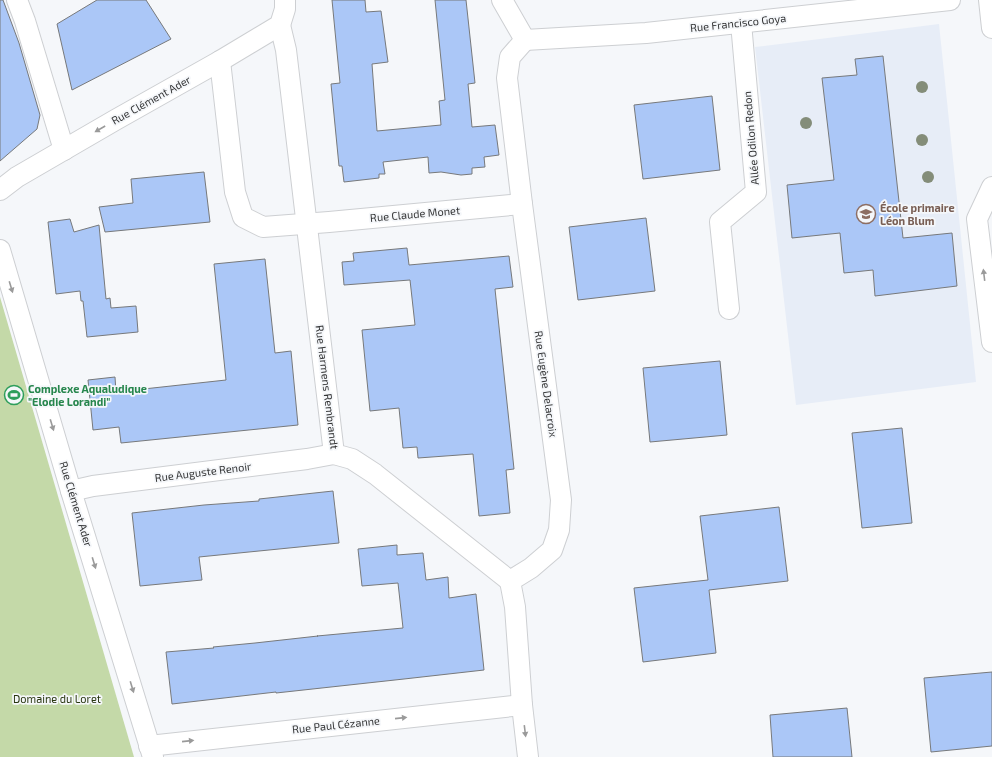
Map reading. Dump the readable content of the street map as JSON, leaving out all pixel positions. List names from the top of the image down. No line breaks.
{"streets":{"street":["Rue Francisco Goya","Rue Clément Ader","Allée Odilon Redon","Rue Claude Monet","Rue Eugène Delacroix","Rue Harmens Rembrandt","Rue Auguste Renoir","Rue Paul Cézanne"]},"crossings":[["Rue Francisco Goya","Allée Odilon Redon"],["Rue Francisco Goya","Rue Eugène Delacroix"],["Rue Clément Ader","Rue Harmens Rembrandt"],["Rue Clément Ader","Rue Auguste Renoir"],["Rue Clément Ader","Rue Paul Cézanne"],["Rue Claude Monet","Rue Eugène Delacroix"],["Rue Claude Monet","Rue Harmens Rembrandt"],["Rue Eugène Delacroix","Rue Harmens Rembrandt"],["Rue Harmens Rembrandt","Rue Auguste Renoir"]],"one_way":["Rue Clément Ader","Rue Paul Cézanne"],"parks":["Domaine du Loret"],"places":{"school or university":["École primaire Léon Blum"],"sports":["Complexe Aqualudique \"Elodie Lorandi\""]}}
